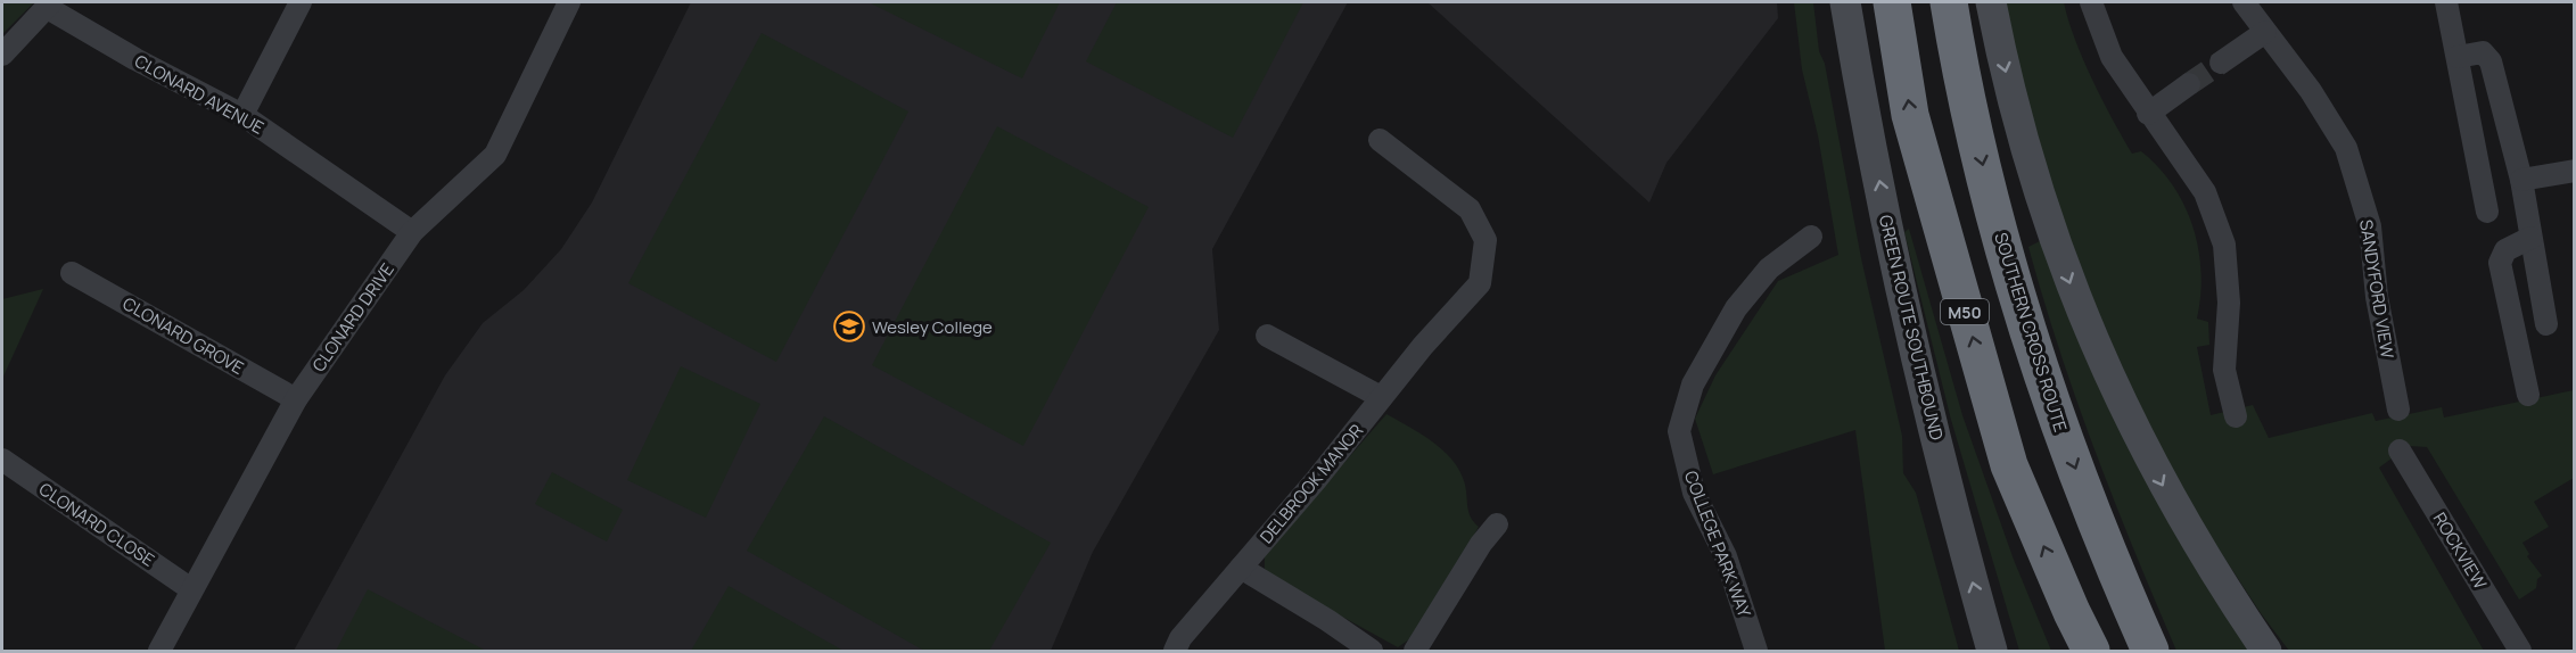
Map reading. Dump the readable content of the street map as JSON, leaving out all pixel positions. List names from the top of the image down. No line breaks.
{"streets":{"highway":["M50","SOUTHERN CROSS ROUTE"],"main road":["GREEN ROUTE SOUTHBOUND"],"street":["CLONARD AVENUE","SANDYFORD VIEW","CLONARD DRIVE","CLONARD GROVE","DELBROOK MANOR","CLONARD CLOSE","COLLEGE PARK WAY","ROCKVIEW"]},"crossings":[["CLONARD AVENUE","CLONARD DRIVE"],["CLONARD DRIVE","CLONARD GROVE"],["CLONARD DRIVE","CLONARD CLOSE"]],"places":{"school or university":["Wesley College"]}}
